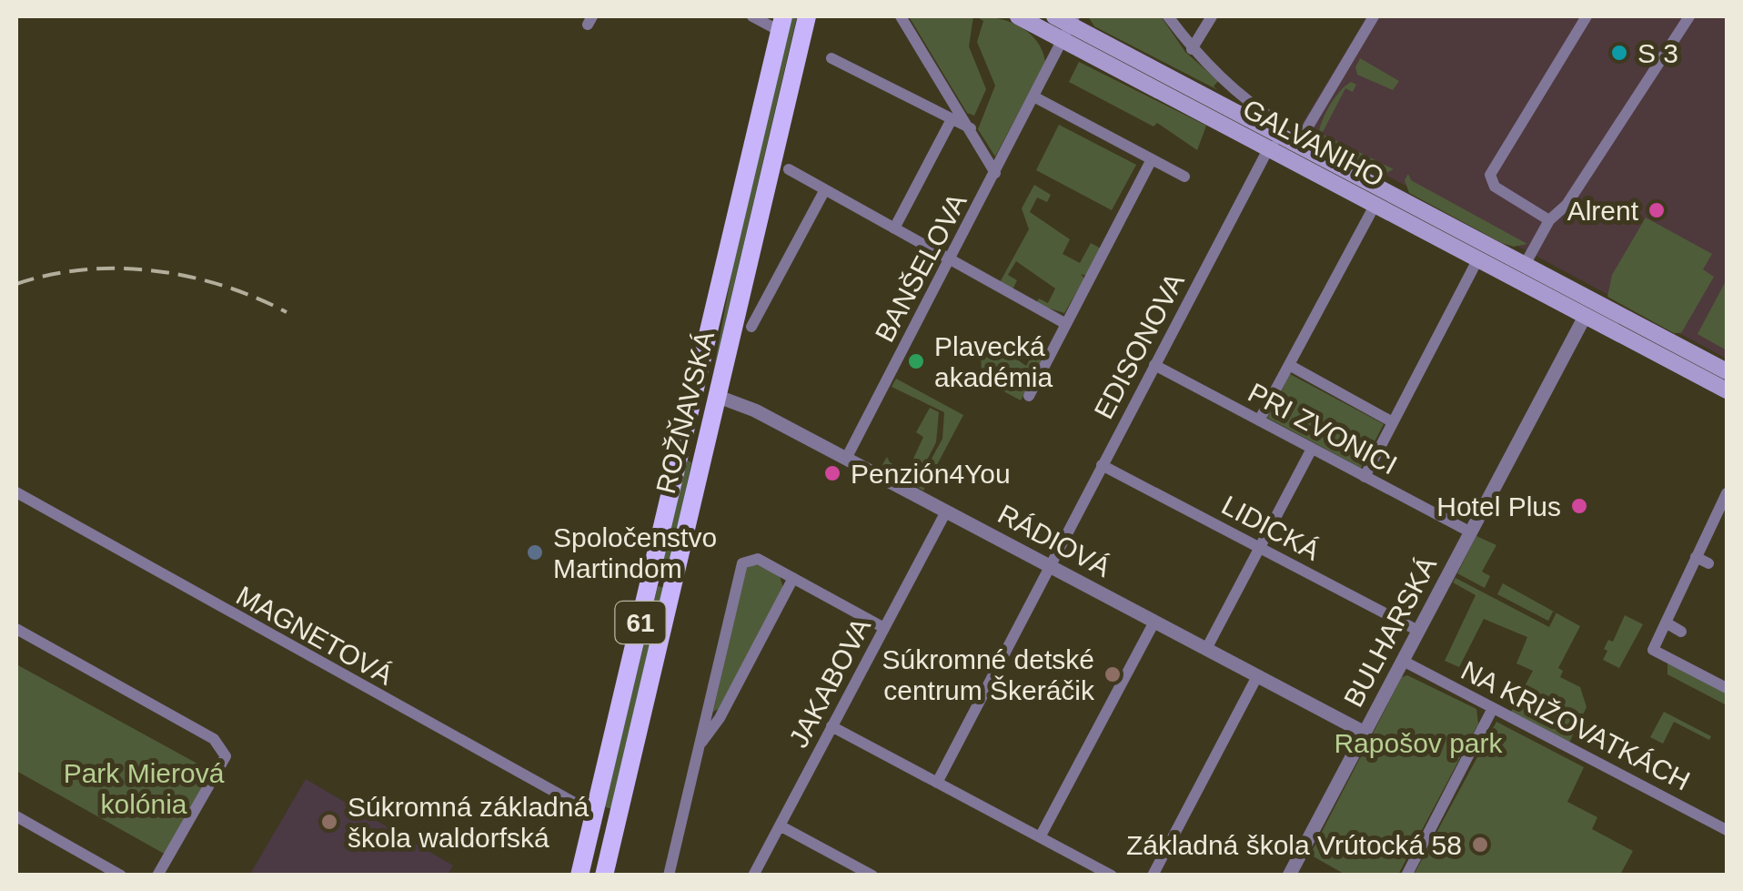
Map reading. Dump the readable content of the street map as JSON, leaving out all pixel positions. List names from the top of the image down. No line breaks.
{"streets":{"main road":["GALVANIHO","ROŽŇAVSKÁ","61"],"street":["BANŠELOVA","EDISONOVA","PRI ZVONICI","LIDICKÁ","RÁDIOVÁ","BULHARSKÁ","MAGNETOVÁ","JAKABOVA","NA KRIŽOVATKÁCH"]},"crossings":[["GALVANIHO","BANŠELOVA"],["GALVANIHO","EDISONOVA"],["GALVANIHO","BULHARSKÁ"],["BANŠELOVA","RÁDIOVÁ"],["EDISONOVA","PRI ZVONICI"],["EDISONOVA","LIDICKÁ"],["EDISONOVA","RÁDIOVÁ"],["ROŽŇAVSKÁ","RÁDIOVÁ"],["ROŽŇAVSKÁ","MAGNETOVÁ"],["PRI ZVONICI","BULHARSKÁ"],["LIDICKÁ","BULHARSKÁ"],["RÁDIOVÁ","BULHARSKÁ"],["RÁDIOVÁ","JAKABOVA"],["BULHARSKÁ","NA KRIŽOVATKÁCH"]],"parks":["Rapošov park","Park Mierová kolónia"],"places":["S 3","Alrent","Plavecká akadémia","Penzión4You","Hotel Plus","Spoločenstvo Martindom","Súkromné detské centrum Škeráčik","Súkromná základná škola waldorfská","Základná škola Vrútocká 58"]}
